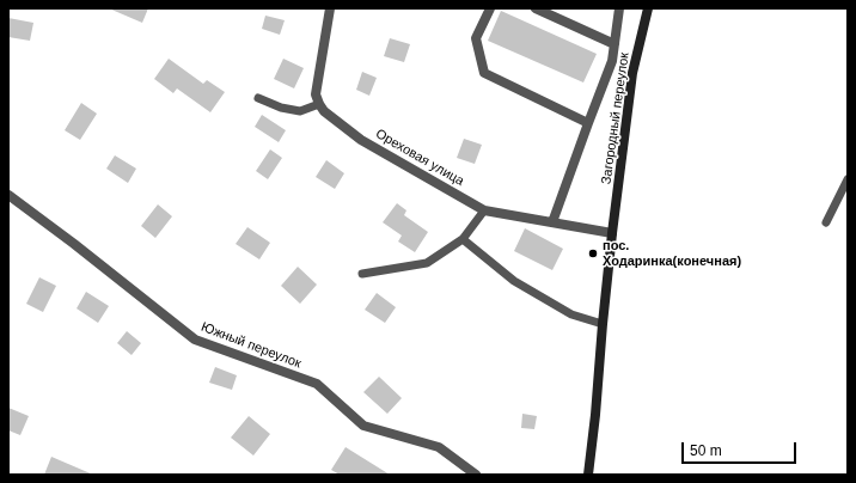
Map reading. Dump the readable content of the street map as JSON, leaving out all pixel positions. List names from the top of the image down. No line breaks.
{"streets":{"street":["Загородный переулок","Ореховая улица","Южный переулок"]},"crossings":[["Загородный переулок","Ореховая улица"]],"places":["пос. Ходаринка(конечная)"],"scale_bar":"50 m"}
